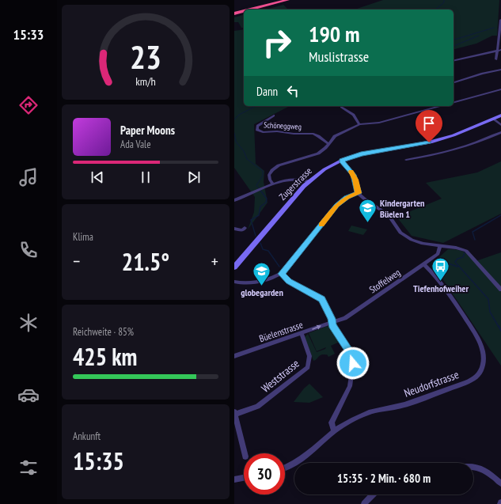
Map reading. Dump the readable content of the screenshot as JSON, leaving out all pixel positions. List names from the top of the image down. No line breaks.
{"streets":{"main road":["Zugerstrasse"],"street":["Schöneggweg","Stoffelweg","Büelenstrasse","Weststrasse","Neudorfstrasse"]},"crossings":[["Stoffelweg","Büelenstrasse"],["Stoffelweg","Neudorfstrasse"],["Büelenstrasse","Weststrasse"]],"places":{"school or university":["Kindergarten Büelen 1","globegarden"],"bus stop":["Tiefenhofweiher"]},"page":{"tabs":"15:33","turn":["190 m","Muslistrasse"],"then":"Dann","song":["Paper Moons","Ada Vale"],"tile":["Klima",["Reichweite · 85%","425 km"],["Ankunft","15:35"]],"heat":["−","21.5°","+"],"limit":"30","trip":"15:35 · 2 Min. · 680 m","gauge":["23","km/h"]}}
